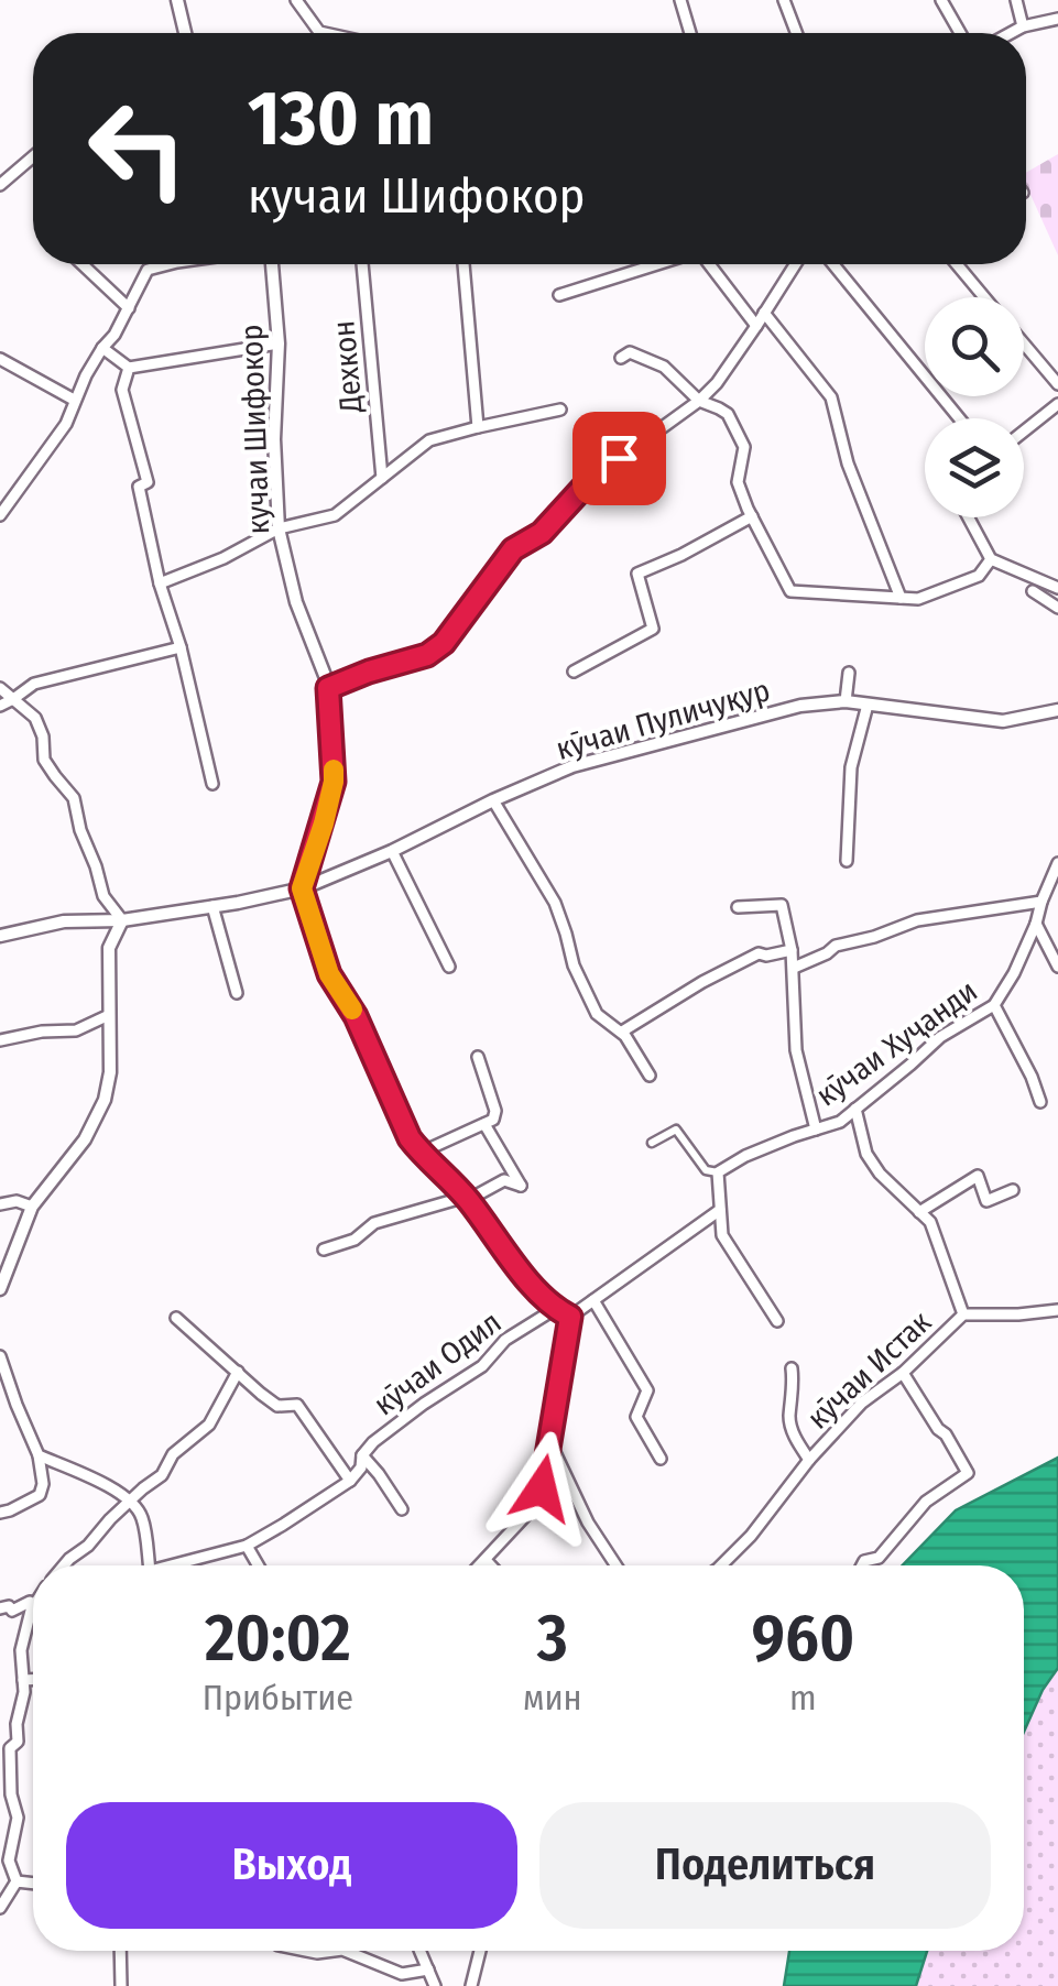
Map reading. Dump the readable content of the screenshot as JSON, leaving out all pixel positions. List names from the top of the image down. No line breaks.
{"streets":{"street":["Дехкон","кучаи Шифокор","кӯчаи Пуличуқур","кӯчаи Хуҷанди","кӯчаи Одил","кӯчаи Истак"]},"crossings":[["кучаи Шифокор","кӯчаи Пуличуқур"]],"page":{"turn":["130 m","кучаи Шифокор"],"eta":["20:02","Прибытие","3","мин","960","m"],"buttons":["Выход","Поделиться"]}}
